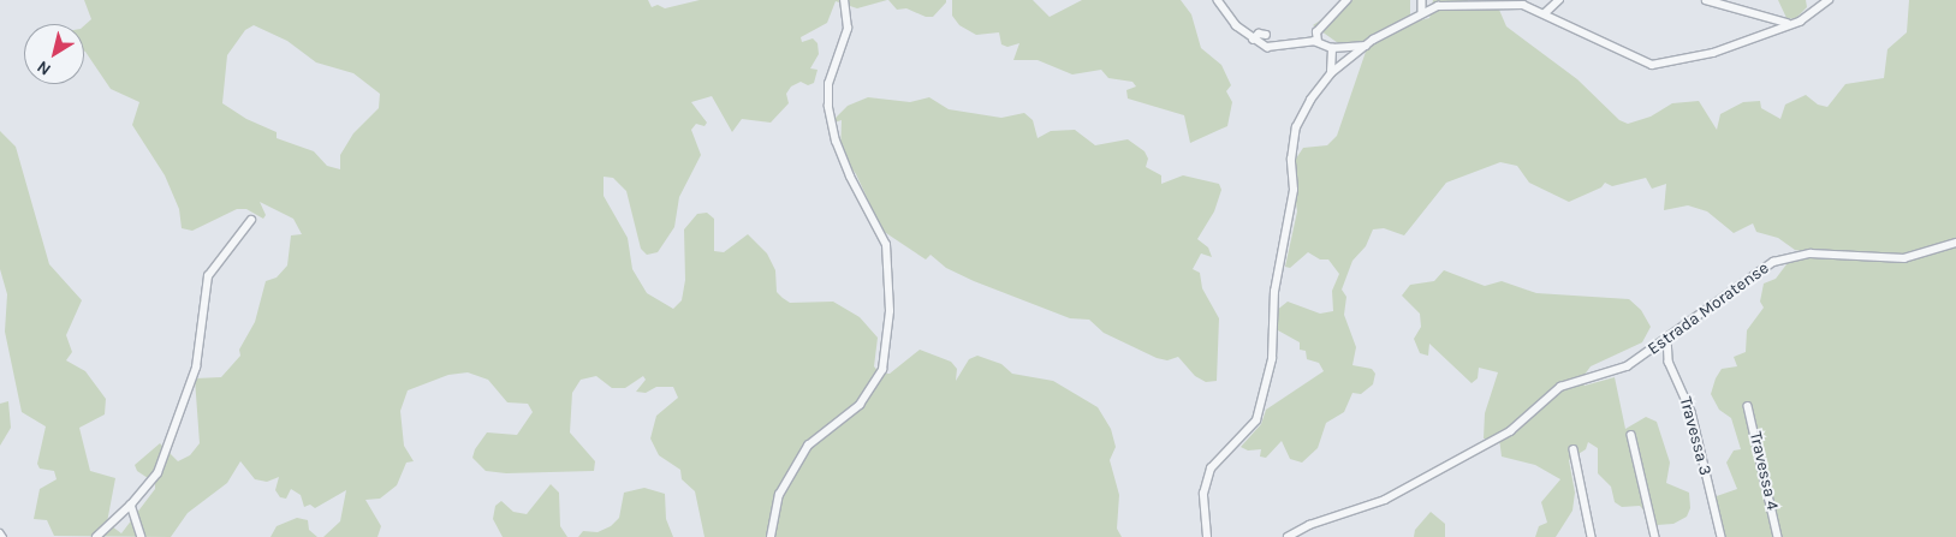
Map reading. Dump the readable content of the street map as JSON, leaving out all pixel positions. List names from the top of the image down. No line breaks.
{"streets":{"street":["Estrada Moratense","Travessa 3","Travessa 4"]},"crossings":[["Estrada Moratense","Travessa 3"]],"north":"bottom left"}
